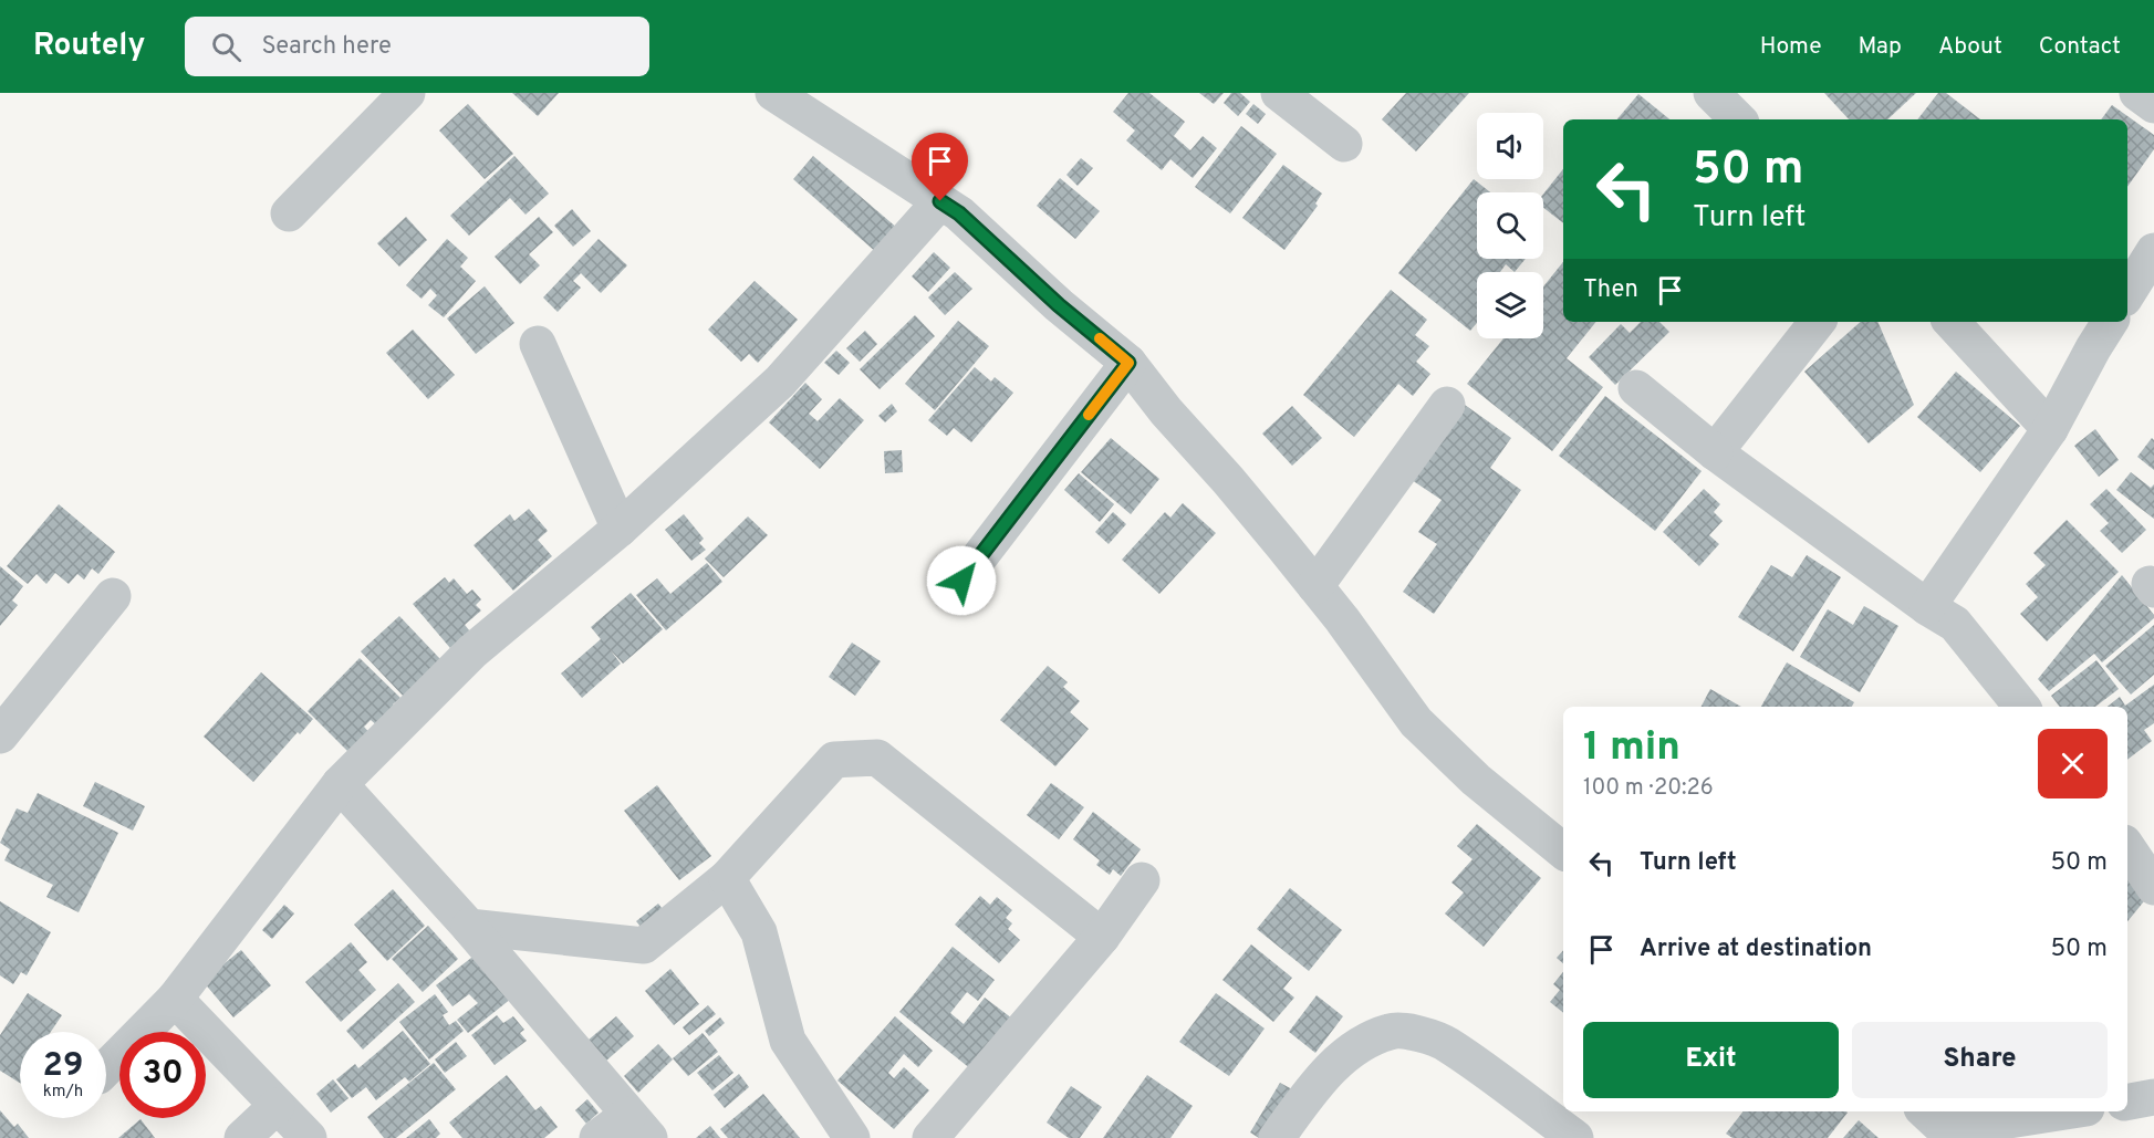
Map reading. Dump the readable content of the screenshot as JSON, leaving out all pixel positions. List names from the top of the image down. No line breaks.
{"page":{"header":"Routely","search":"Search here","nav":["Home","Map","About","Contact"],"turn":["50 m","Turn left"],"then":"Then","heading":["1 min","100 m · 20:26"],"list":[{"name":"Turn left","value":"50 m"},{"name":"Arrive at destination","value":"50 m"}],"buttons":["Exit","Share"],"speed":"29 km/h","limit":"30"}}
